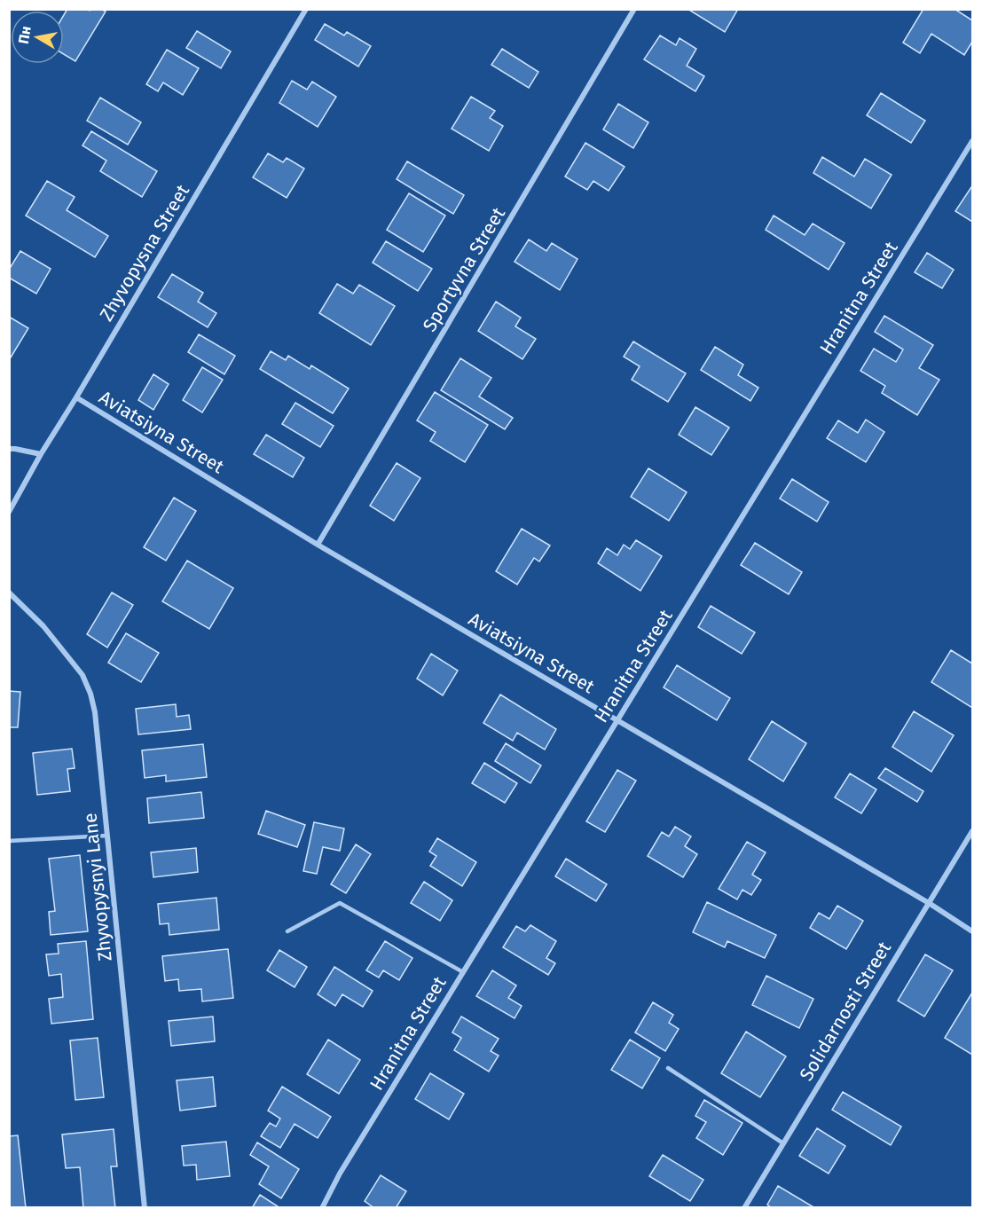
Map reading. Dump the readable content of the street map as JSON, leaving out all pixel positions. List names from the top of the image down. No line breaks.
{"streets":{"street":["Zhyvopysna Street","Sportyvna Street","Hranitna Street","Aviatsiyna Street","Zhyvopysnyi Lane","Solidarnosti Street"]},"crossings":[["Zhyvopysna Street","Aviatsiyna Street"],["Sportyvna Street","Aviatsiyna Street"],["Hranitna Street","Aviatsiyna Street"],["Aviatsiyna Street","Solidarnosti Street"]],"north":"left"}
